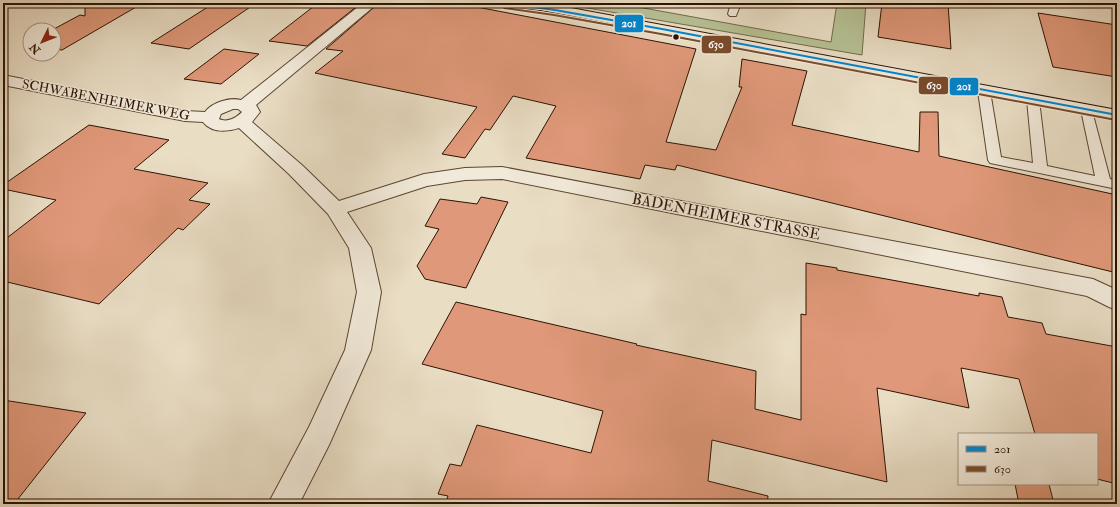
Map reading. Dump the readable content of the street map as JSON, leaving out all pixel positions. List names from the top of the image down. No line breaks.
{"streets":{"street":["SCHWABENHEIMER WEG","BADENHEIMER STRASSE"]},"lines":["transit line 201","transit line 630"],"legend":["201","630"],"north":"bottom left"}
